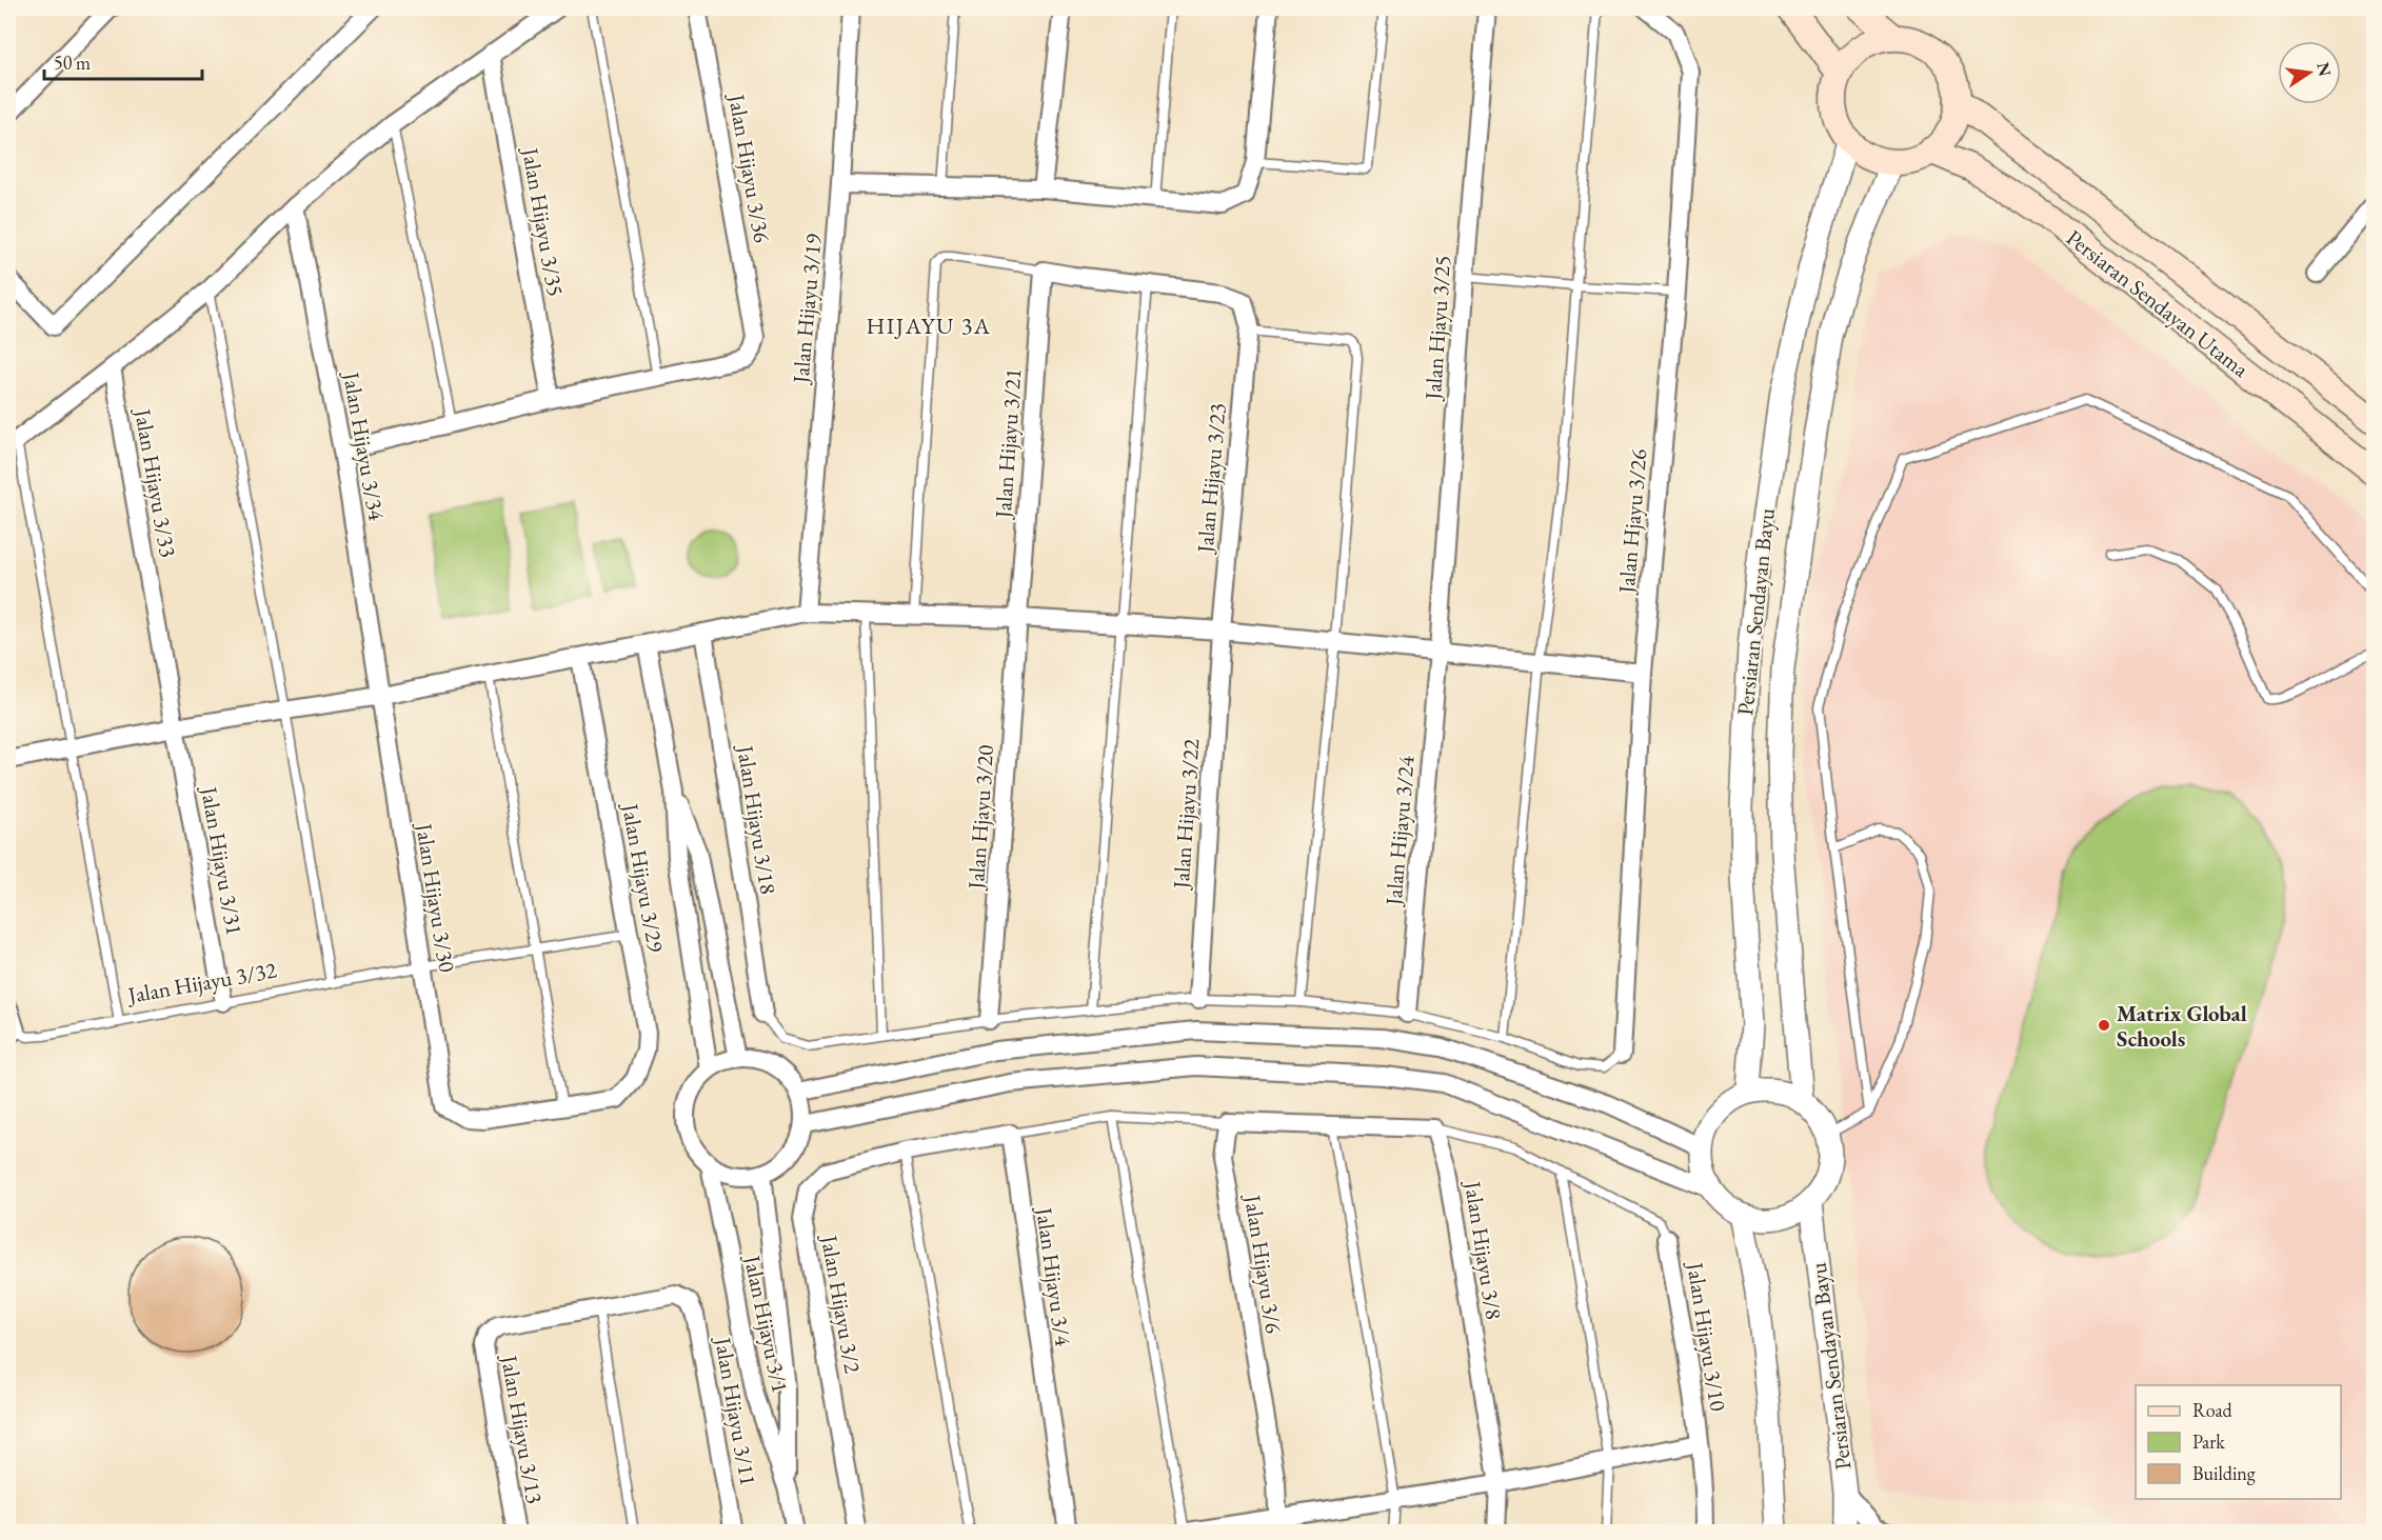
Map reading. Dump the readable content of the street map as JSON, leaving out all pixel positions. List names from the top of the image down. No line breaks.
{"streets":{"main road":["Persiaran Sendayan Utama"],"street":["Jalan Hijayu 3/36","Jalan Hijayu 3/35","Jalan Hijayu 3/19","Jalan Hjayu 3/25","Jalan Hijayu 3/21","Jalan Hijayu 3/34","Jalan Hijayu 3/23","Jalan Hijayu 3/33","Jalan Hjayu 3/26","Persiaran Sendayan Bayu","Jalan Hijayu 3/22","Jalan Hjayu 3/20","Jalan Hijayu 3/18","Jalan Hijayu 3/24","Jalan Hijayu 3/31","Jalan Hijayu 3/29","Jalan Hijayu 3/30","Jalan Hijayu 3/32","Jalan Hijayu 3/8","Jalan Hijayu 3/6","Jalan Hijayu 3/4","Jalan Hijayu 3/2","Jalan Hijayu 3/1","Jalan Hijayu 3/10","Jalan Hijayu 3/11","Jalan Hijayu 3/13"]},"crossings":[["Persiaran Sendayan Utama","Persiaran Sendayan Bayu"],["Jalan Hjayu 3/25","Jalan Hijayu 3/24"],["Jalan Hijayu 3/21","Jalan Hjayu 3/20"],["Jalan Hijayu 3/34","Jalan Hijayu 3/30"],["Jalan Hijayu 3/23","Jalan Hijayu 3/22"],["Jalan Hijayu 3/33","Jalan Hijayu 3/31"],["Jalan Hijayu 3/31","Jalan Hijayu 3/32"],["Jalan Hijayu 3/29","Jalan Hijayu 3/30"],["Jalan Hijayu 3/29","Jalan Hijayu 3/32"],["Jalan Hijayu 3/30","Jalan Hijayu 3/32"],["Jalan Hijayu 3/11","Jalan Hijayu 3/13"]],"districts":["HIJAYU 3A"],"places":["Matrix Global Schools"],"legend":["Road","Park","Building"],"scale_bar":"50 m","north":"right"}
